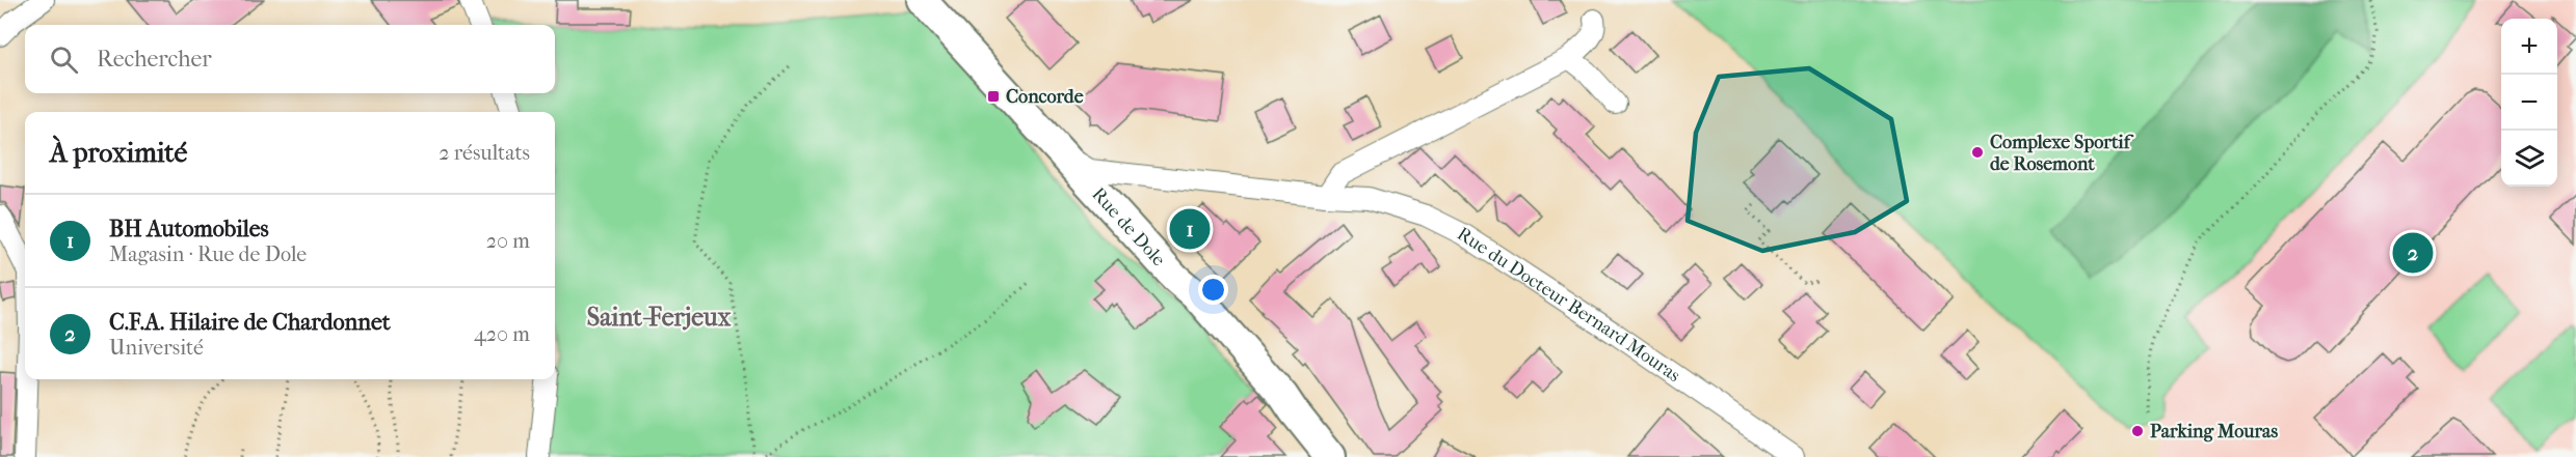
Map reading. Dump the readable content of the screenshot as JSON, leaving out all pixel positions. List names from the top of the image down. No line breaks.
{"streets":{"main road":["Rue de Dole"],"street":["Rue du Docteur Bernard Mouras"]},"crossings":[["Rue de Dole","Rue du Docteur Bernard Mouras"]],"districts":["Saint-Ferjeux"],"places":{"transit":["Concorde"],"other":["Complexe Sportif de Rosemont","Parking Mouras"]},"page":{"map_buttons":["+","−"],"search":"Rechercher","heading":["À proximité","2 résultats"],"list":[{"mark":"1","name":"BH Automobiles","note":"Magasin · Rue de Dole","value":"20 m"},{"mark":"2","name":"C.F.A. Hilaire de Chardonnet","note":"Université","value":"420 m"}],"pins":["1","2"]}}
